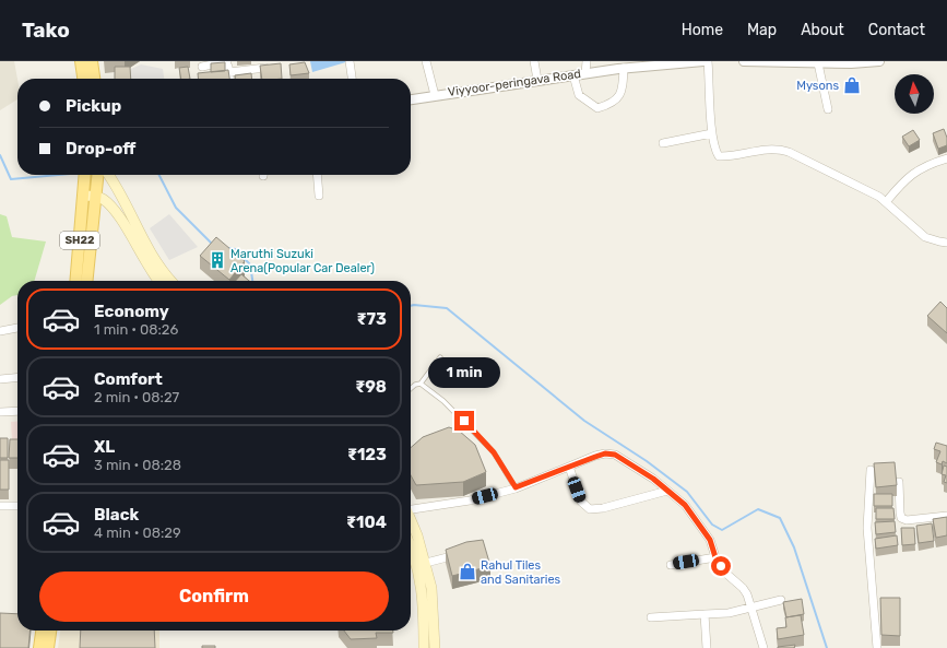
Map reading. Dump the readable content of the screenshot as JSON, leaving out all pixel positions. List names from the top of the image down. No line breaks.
{"streets":{"main road":["SH22"],"street":["Viyyoor-peringava Road"]},"places":{"shop":["Mysons","Rahul Tiles and Sanitaries"],"building":["Maruthi Suzuki Arena(Popular Car Dealer)"]},"north":"top","page":{"header":"Tako","nav":["Home","Map","About","Contact"],"banner":["Pickup","Drop-off"],"list":[{"name":"Economy","note":"1 min · 08:26","value":"₹73"},{"name":"Comfort","note":"2 min · 08:27","value":"₹98"},{"name":"XL","note":"3 min · 08:28","value":"₹123"},{"name":"Black","note":"4 min · 08:29","value":"₹104"}],"bubble":"1 min","buttons":"Confirm"}}
